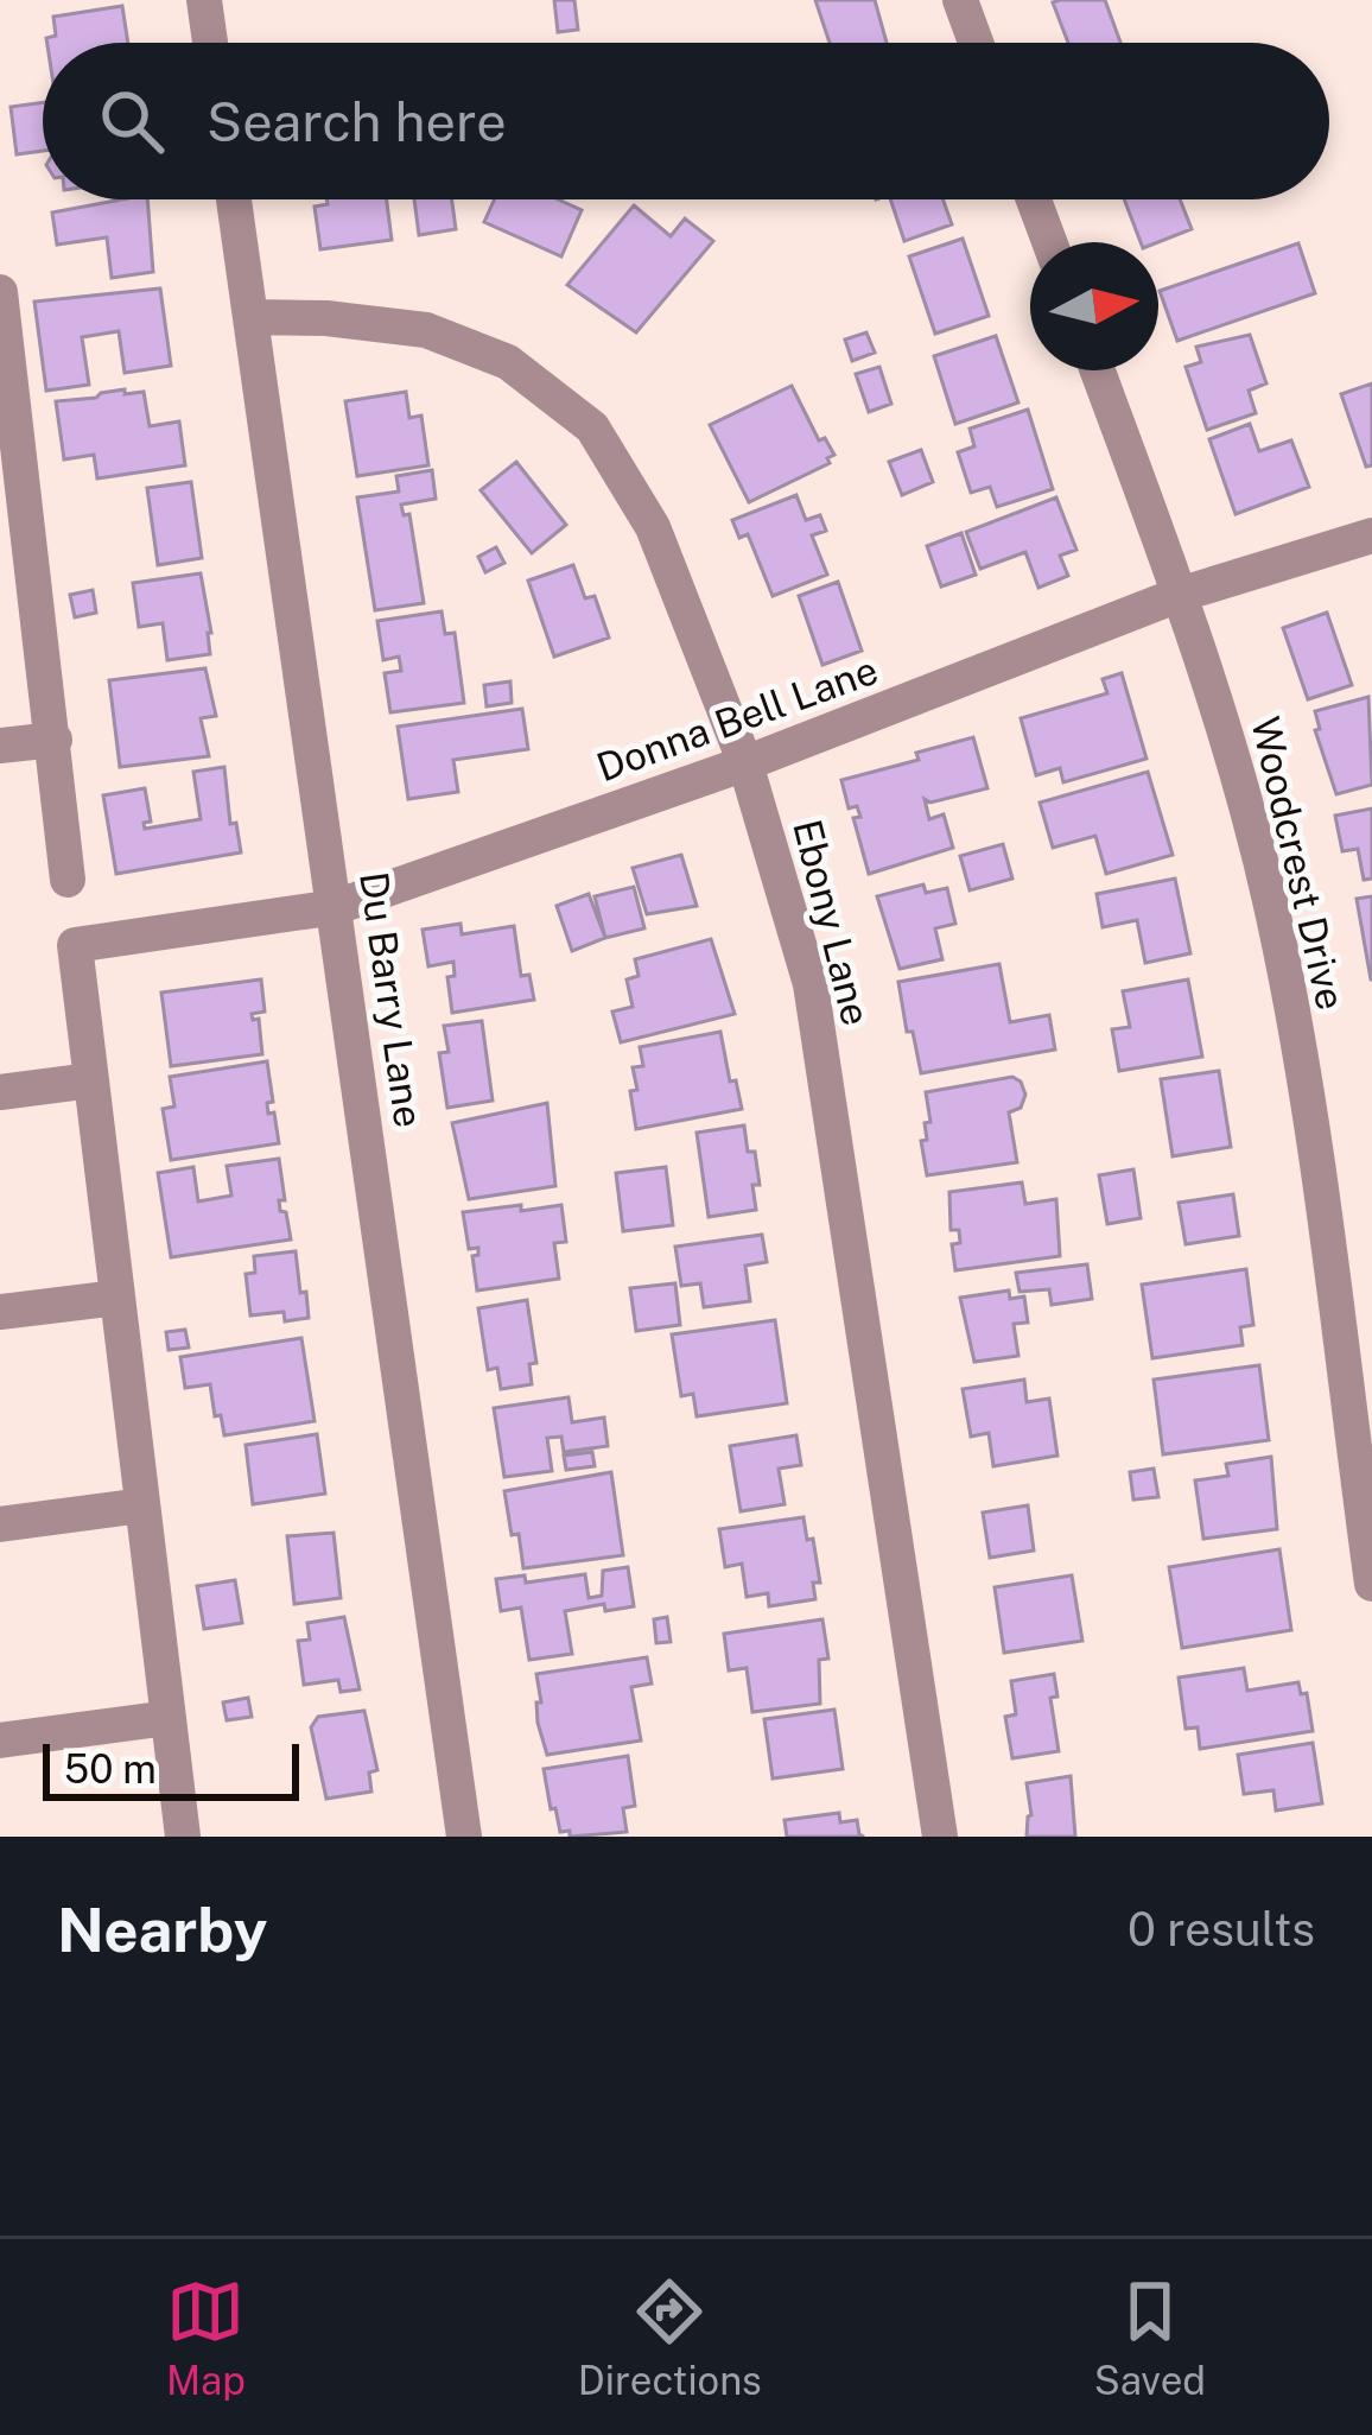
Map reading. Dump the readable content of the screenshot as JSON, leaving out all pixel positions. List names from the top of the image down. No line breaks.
{"streets":{"street":["Donna Bell Lane","Woodcrest Drive","Ebony Lane","Du Barry Lane"]},"crossings":[["Donna Bell Lane","Woodcrest Drive"],["Donna Bell Lane","Ebony Lane"],["Donna Bell Lane","Du Barry Lane"],["Ebony Lane","Du Barry Lane"]],"scale_bar":"50 m","north":"right","page":{"search":"Search here","scale":"50 m","heading":["Nearby","0 results"],"nav":["Map","Directions","Saved"]}}
